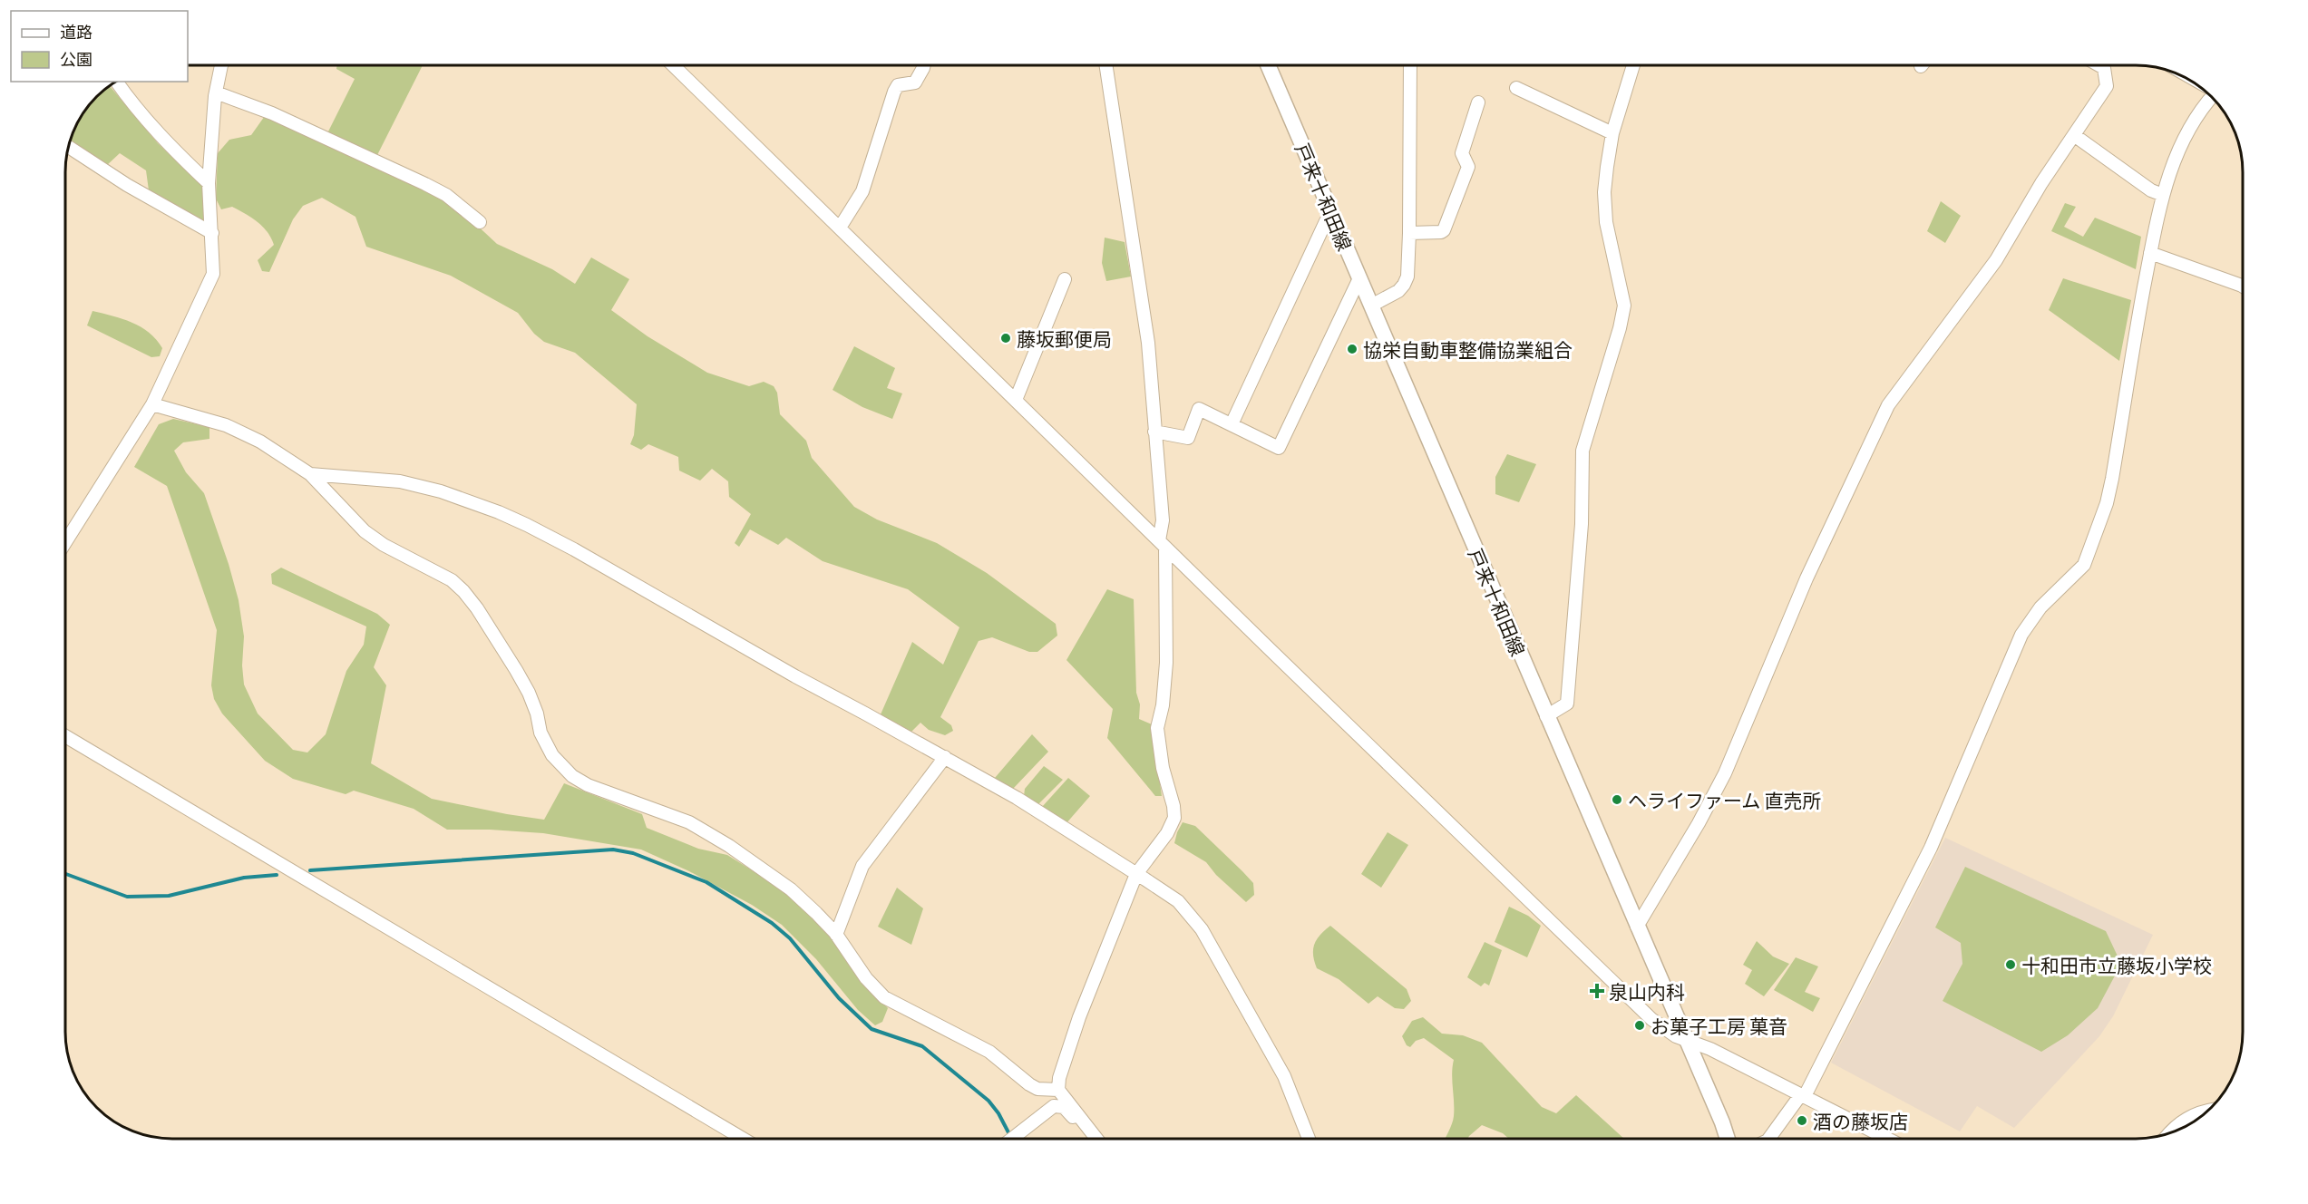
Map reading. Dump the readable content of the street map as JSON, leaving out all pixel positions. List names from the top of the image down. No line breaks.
{"streets":{"main road":["戸来十和田線"]},"places":{"other":["藤坂郵便局","協栄自動車整備協業組合","ヘライファーム 直売所","十和田市立藤坂小学校","お菓子工房 菓音","酒の藤坂店"],"health":["泉山内科"]},"legend":["道路","公園"]}
